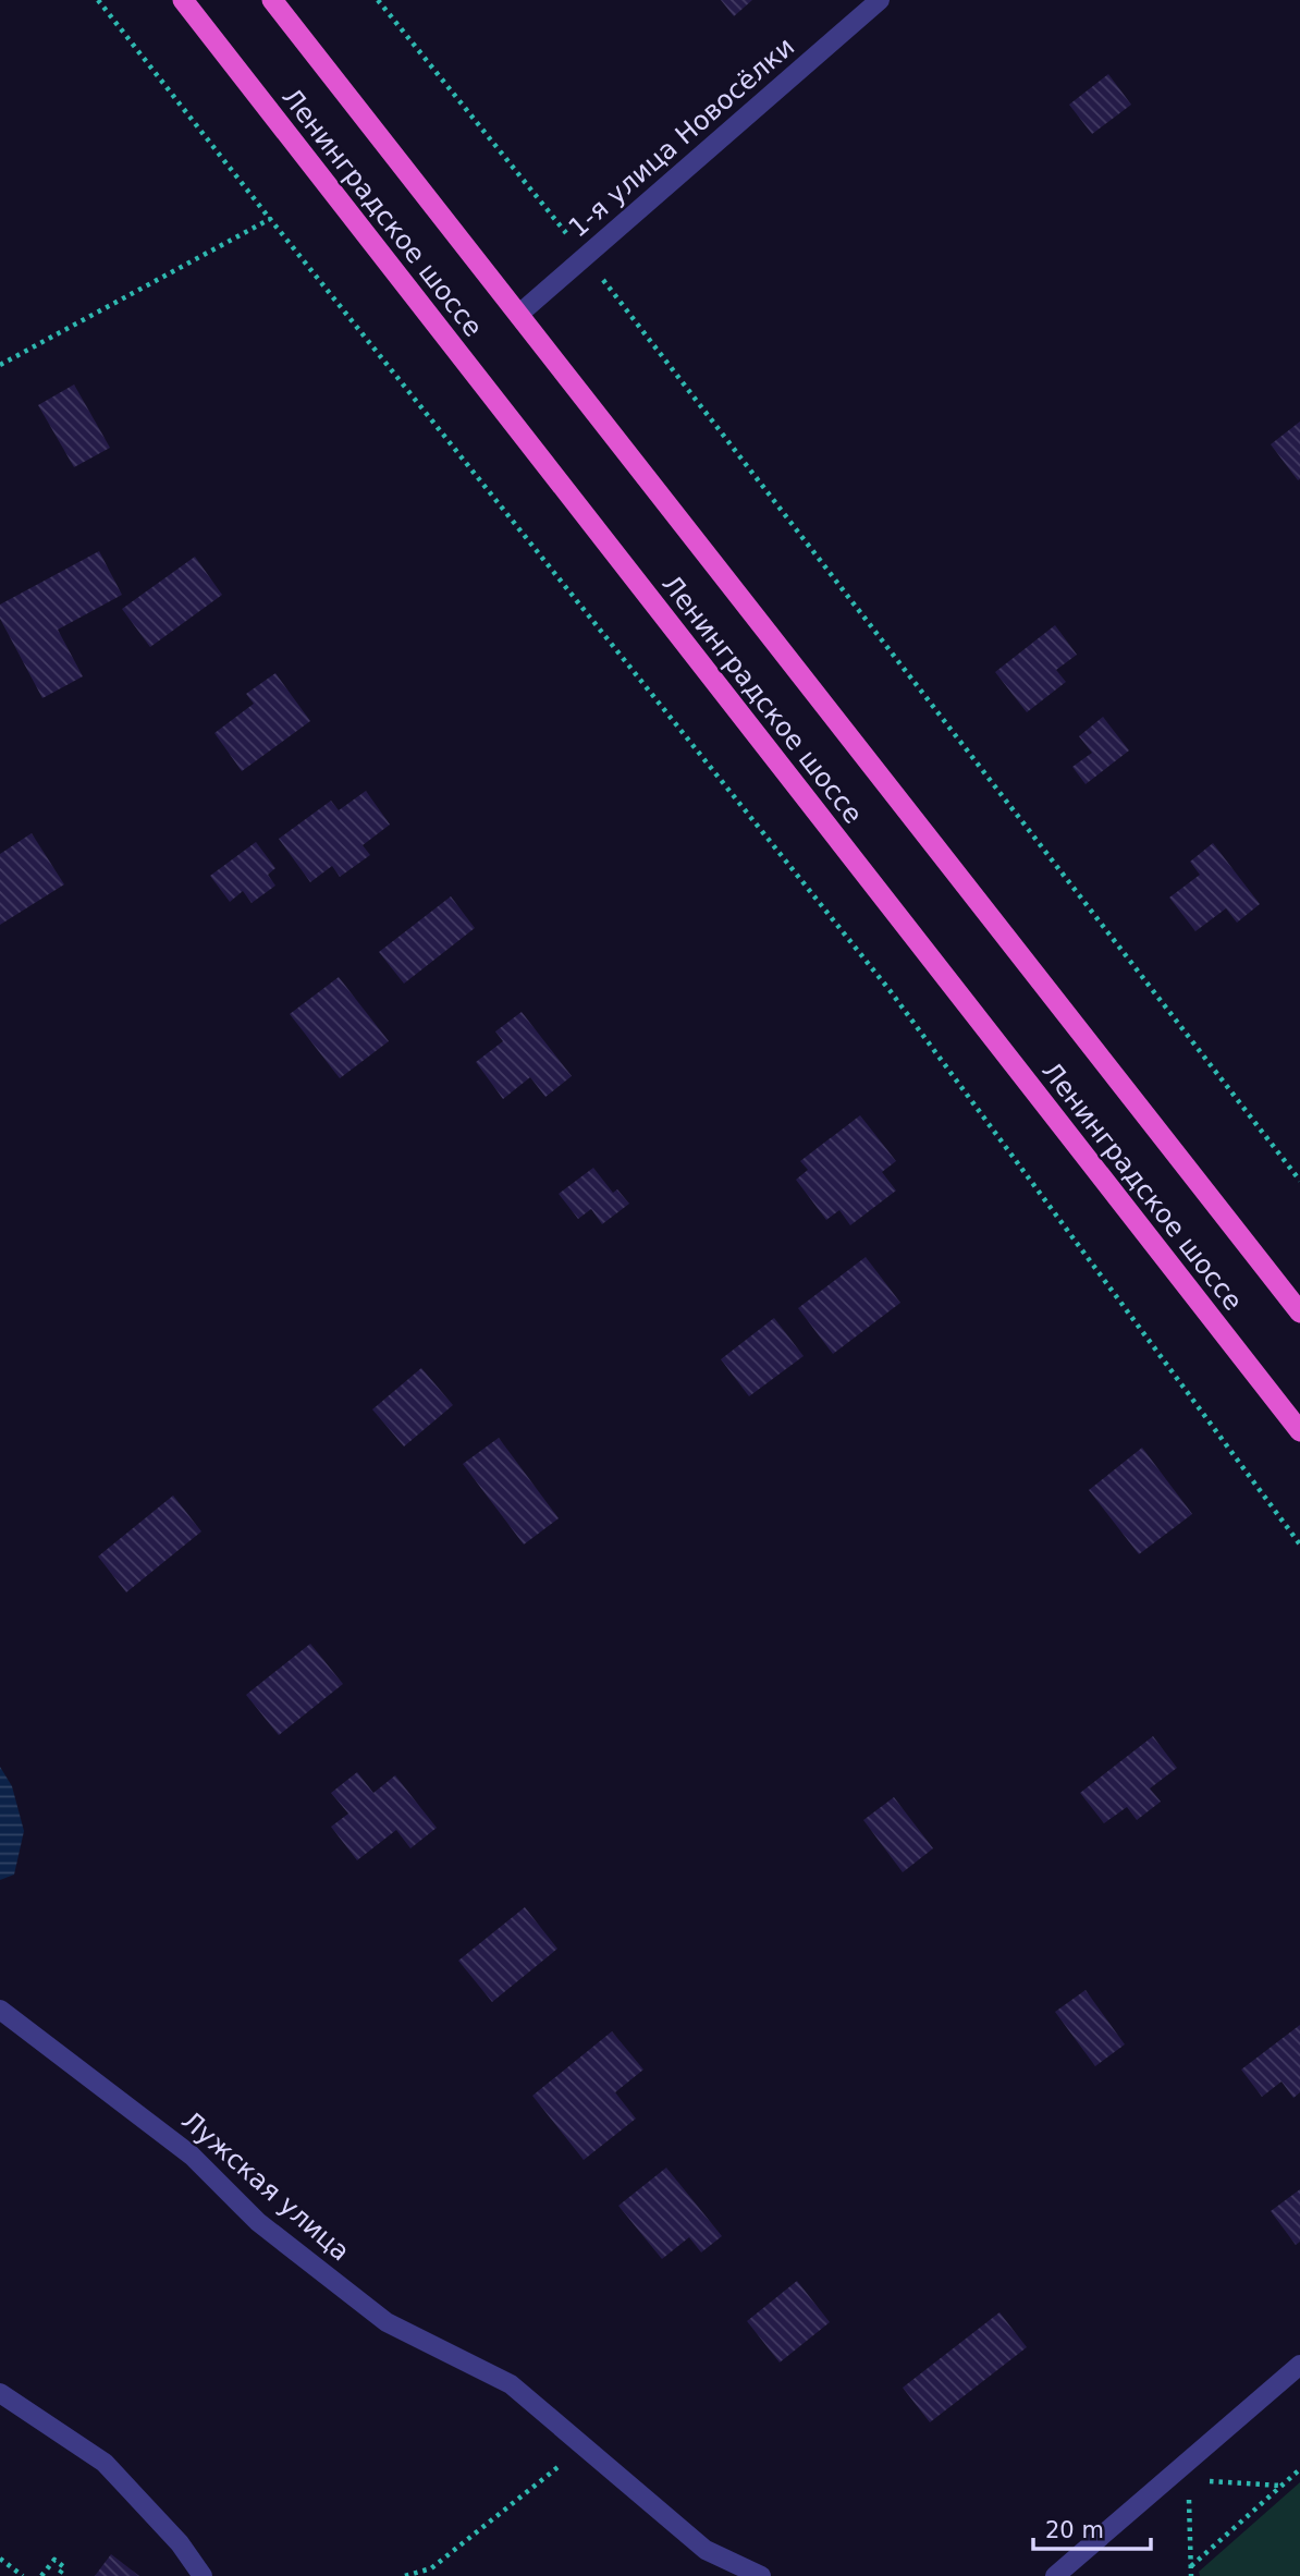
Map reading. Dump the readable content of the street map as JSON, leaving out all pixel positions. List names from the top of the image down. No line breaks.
{"streets":{"highway":["Ленинградское шоссе"],"street":["1-я улица Новосёлки","Лужская улица"]},"crossings":[["1-я улица Новосёлки","Ленинградское шоссе"]],"scale_bar":"20 m"}
